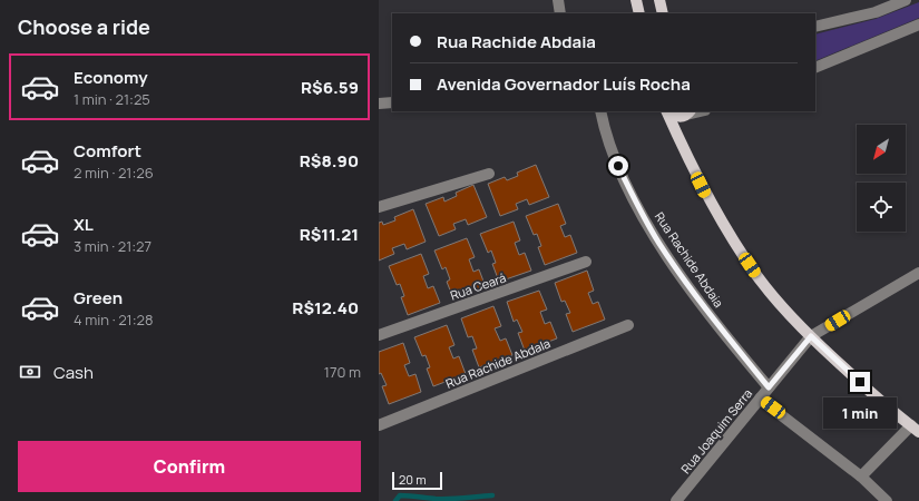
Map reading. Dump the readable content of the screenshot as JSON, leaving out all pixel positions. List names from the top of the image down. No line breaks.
{"streets":{"street":["Rua Rachide Abdaia","Rua Ceará","Rua Rachide Abdala","Rua Joaquim Serra"]},"crossings":[["Rua Rachide Abdaia","Rua Joaquim Serra"]],"scale_bar":"20 m","north":"bottom left","page":{"heading":"Choose a ride","banner":["Rua Rachide Abdaia","Avenida Governador Luís Rocha"],"list":[{"name":"Economy","note":"1 min · 21:25","value":"R$6.59"},{"name":"Comfort","note":"2 min · 21:26","value":"R$8.90"},{"name":"XL","note":"3 min · 21:27","value":"R$11.21"},{"name":"Green","note":"4 min · 21:28","value":"R$12.40"}],"pay":["Cash","170 m"],"bubble":"1 min","buttons":"Confirm","scale":"20 m"}}
